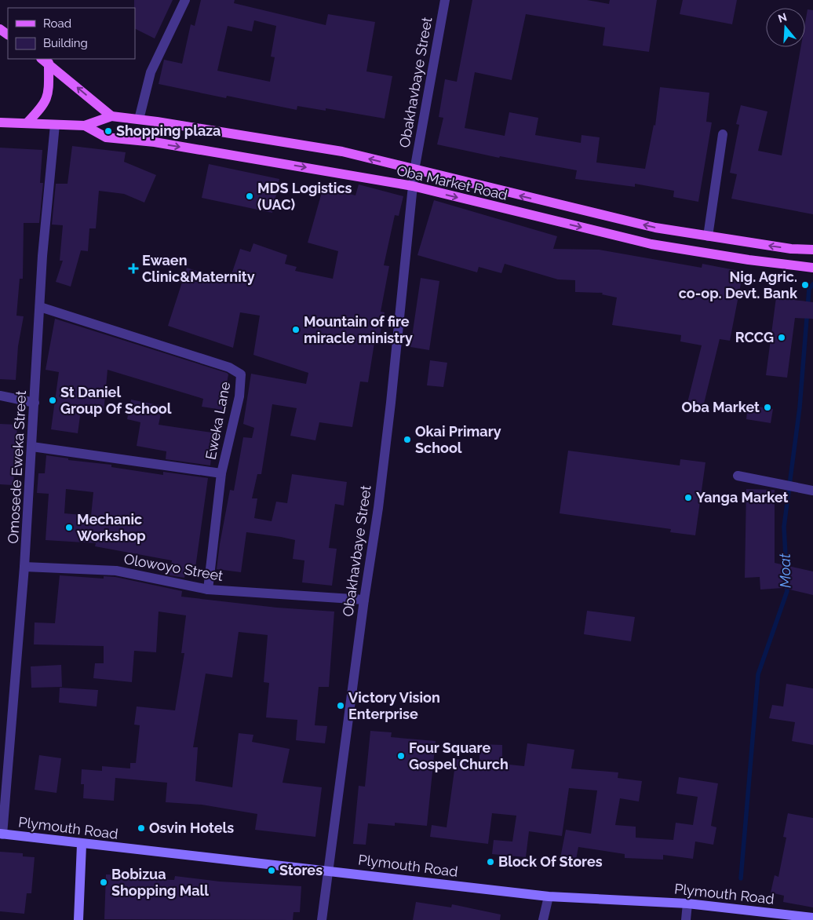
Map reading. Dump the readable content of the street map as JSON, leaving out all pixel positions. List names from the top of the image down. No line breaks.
{"streets":{"main road":["Oba Market Road"],"street":["Obakhavbaye Street","Eweka Lane","Omosede Eweka Street","Olowoyo Street","Plymouth Road"]},"crossings":[["Obakhavbaye Street","Oba Market Road"],["Obakhavbaye Street","Olowoyo Street"],["Obakhavbaye Street","Plymouth Road"],["Eweka Lane","Omosede Eweka Street"],["Eweka Lane","Olowoyo Street"],["Omosede Eweka Street","Olowoyo Street"],["Omosede Eweka Street","Plymouth Road"]],"water":["Moat"],"places":{"other":["Shopping plaza","MDS Logistics (UAC)","Nig. Agric. co-op. Devt. Bank","Mountain of fire miracle ministry","RCCG","St Daniel Group Of School","Oba Market","Okai Primary School","Yanga Market","Mechanic Workshop","Victory Vision Enterprise","Four Square Gospel Church","Osvin Hotels","Block Of Stores","Stores","Bobizua Shopping Mall"],"health":["Ewaen Clinic&Maternity"]},"legend":["Road","Building"],"north":"top"}
